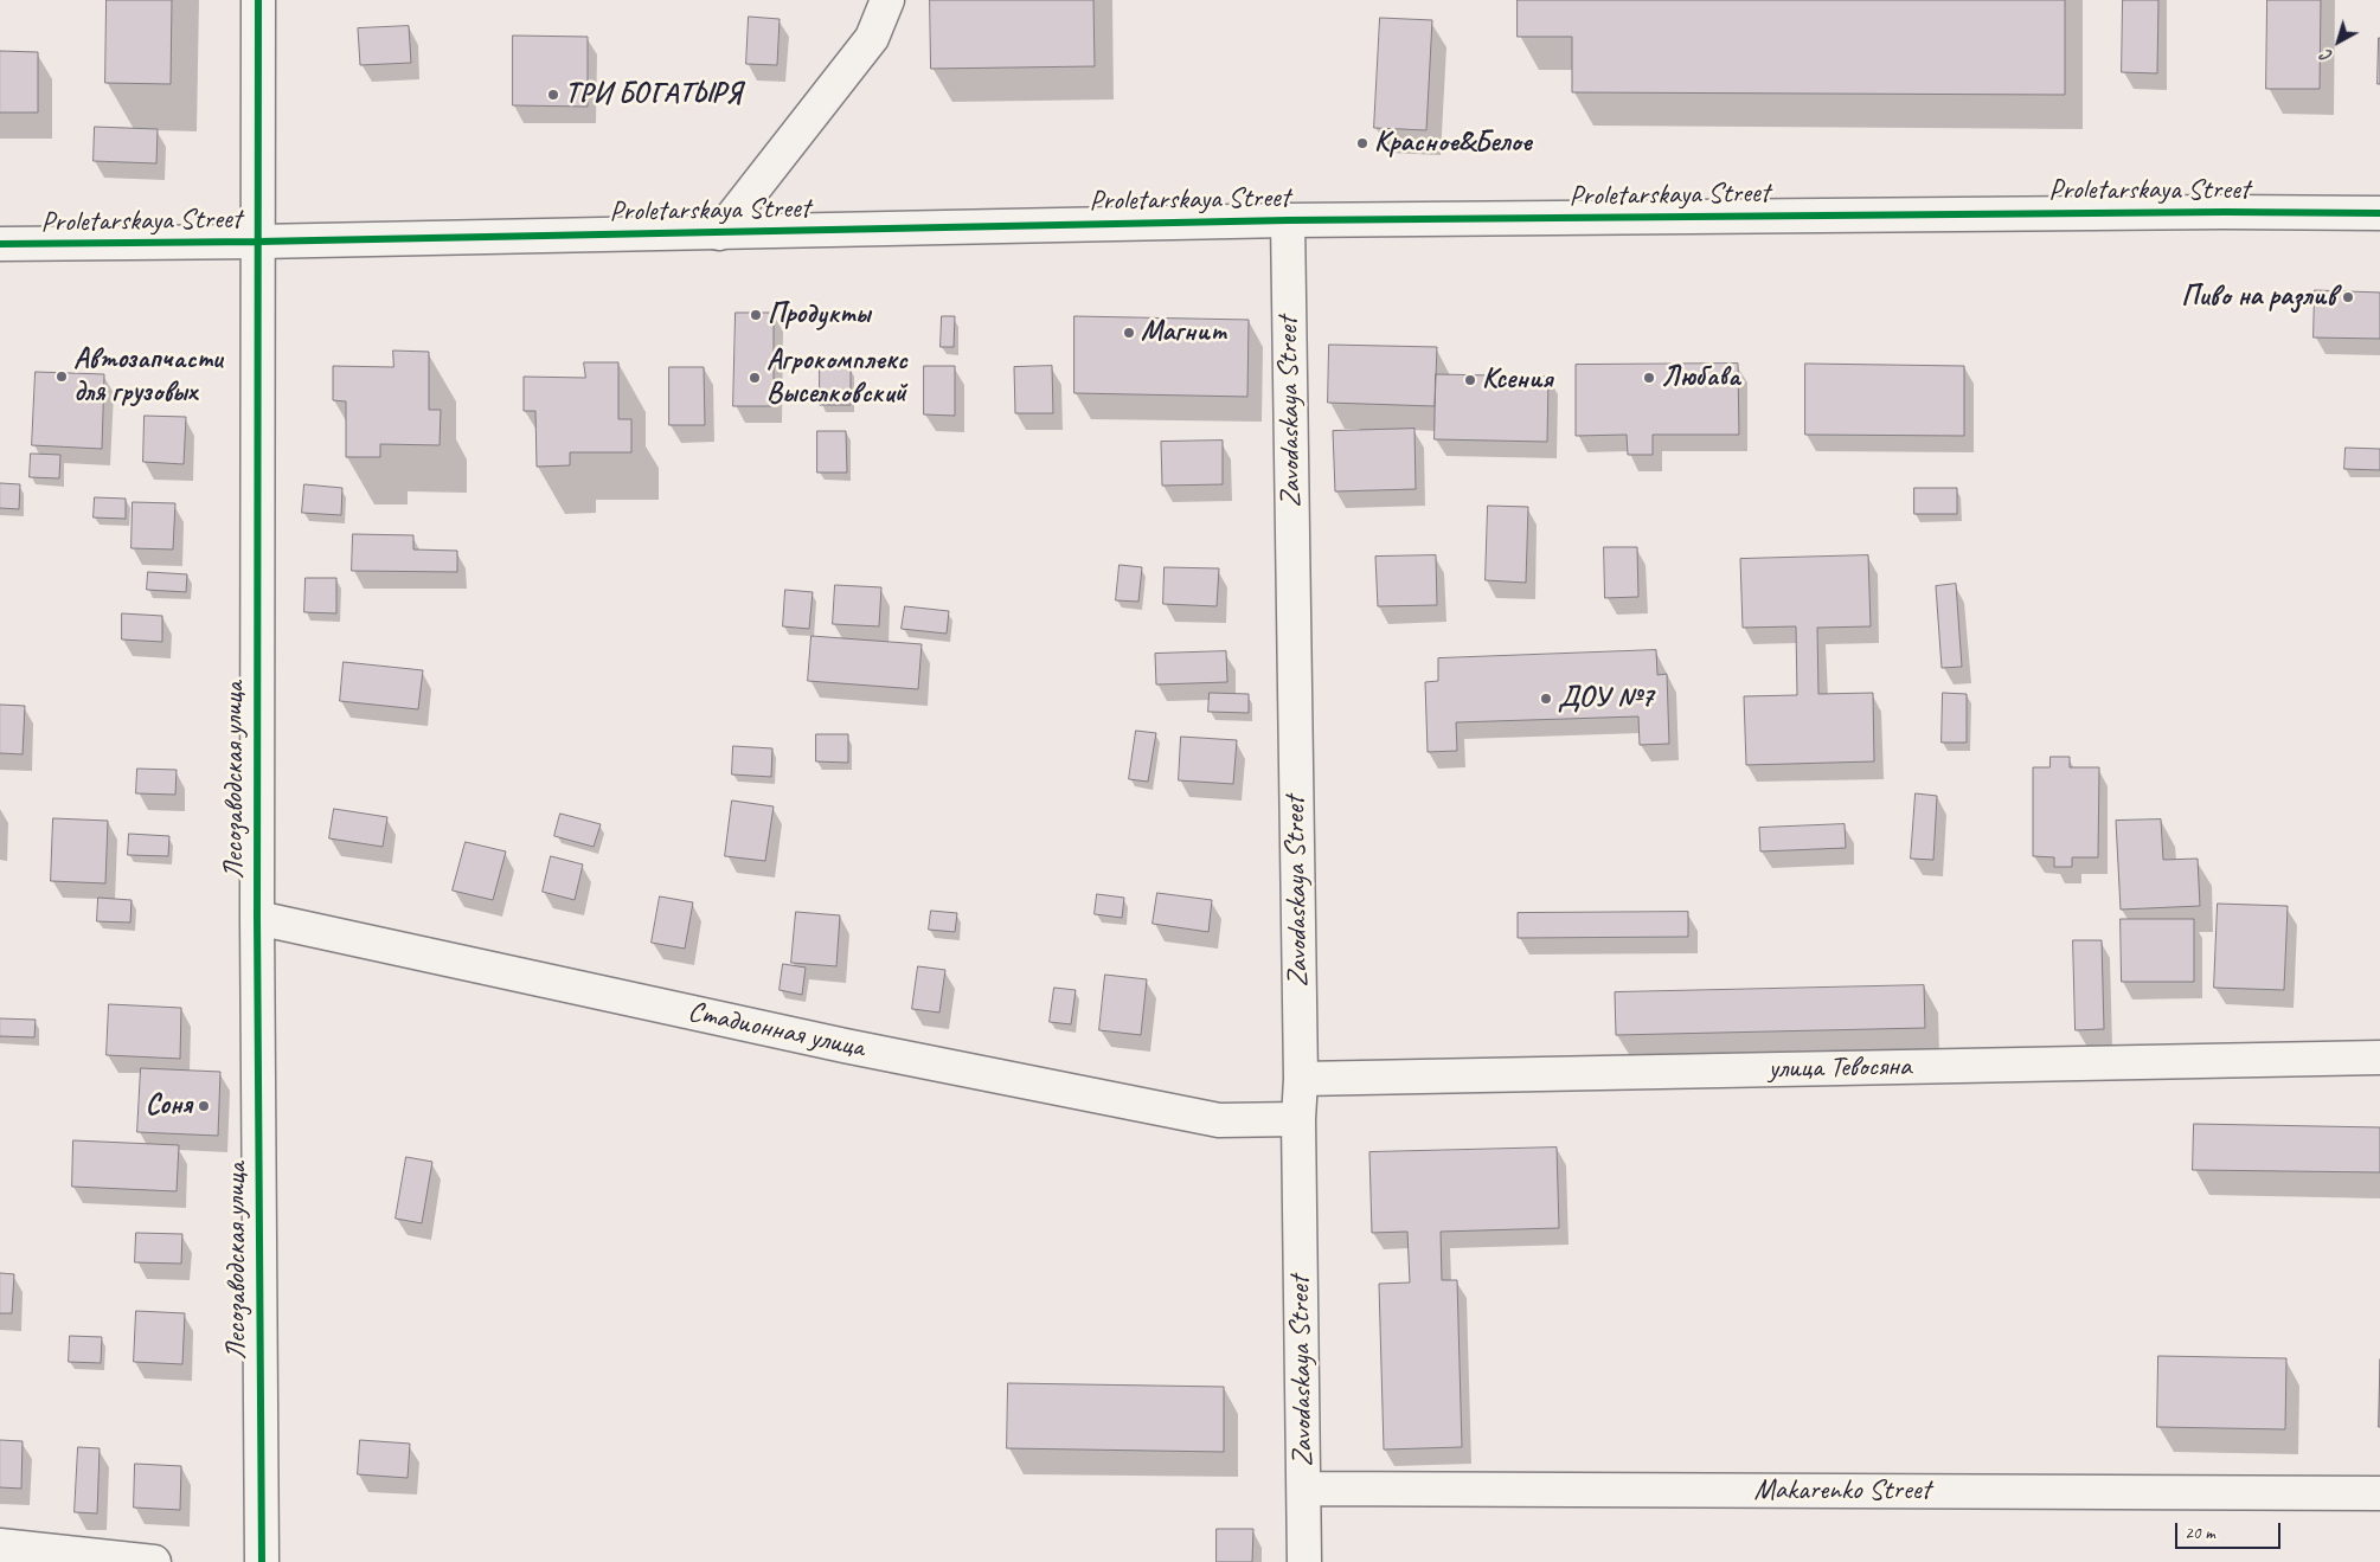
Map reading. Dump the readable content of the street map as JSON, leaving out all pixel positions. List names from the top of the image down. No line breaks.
{"streets":{"street":["Proletarskaya Street","Zavodaskaya Street","Лесозаводская улица","Стадионная улица","улица Тевосяна","Makarenko Street"]},"crossings":[["Proletarskaya Street","Zavodaskaya Street"],["Proletarskaya Street","Лесозаводская улица"],["Zavodaskaya Street","Стадионная улица"],["Zavodaskaya Street","улица Тевосяна"],["Zavodaskaya Street","Makarenko Street"],["Лесозаводская улица","Стадионная улица"]],"places":["ТРИ БОГАТЫРЯ","Красное&Белое","Пиво на разлив","Продукты","Магнит","Автозапчасти для грузовых","Агрокомплекс Выселковский","Любава","Ксения","ДОУ №7","Соня"],"scale_bar":"20 m","north":"bottom left"}
